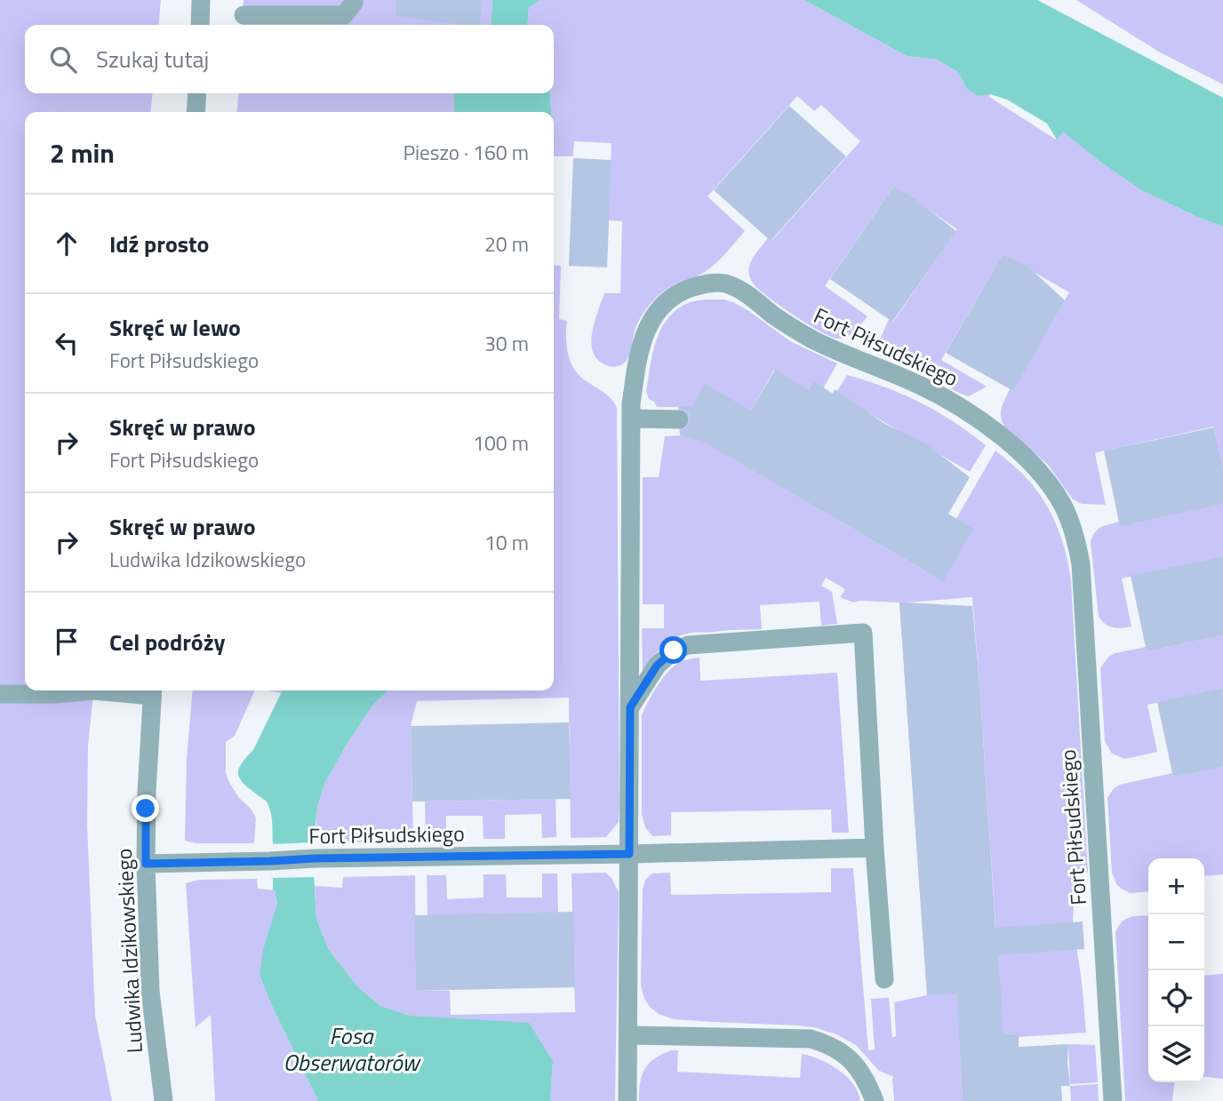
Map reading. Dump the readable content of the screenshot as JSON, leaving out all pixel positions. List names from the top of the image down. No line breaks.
{"streets":{"street":["Fort Piłsudskiego","Ludwika Idzikowskiego"]},"crossings":[["Fort Piłsudskiego","Ludwika Idzikowskiego"]],"water":["Fosa Obserwatorów"],"page":{"search":"Szukaj tutaj","heading":["2 min","Pieszo · 160 m"],"list":[["Idź prosto","20 m"],["Skręć w lewo","Fort Piłsudskiego","30 m"],["Skręć w prawo","Fort Piłsudskiego","100 m"],["Skręć w prawo","Ludwika Idzikowskiego","10 m"],"Cel podróży"],"map_buttons":["+","−"]}}
